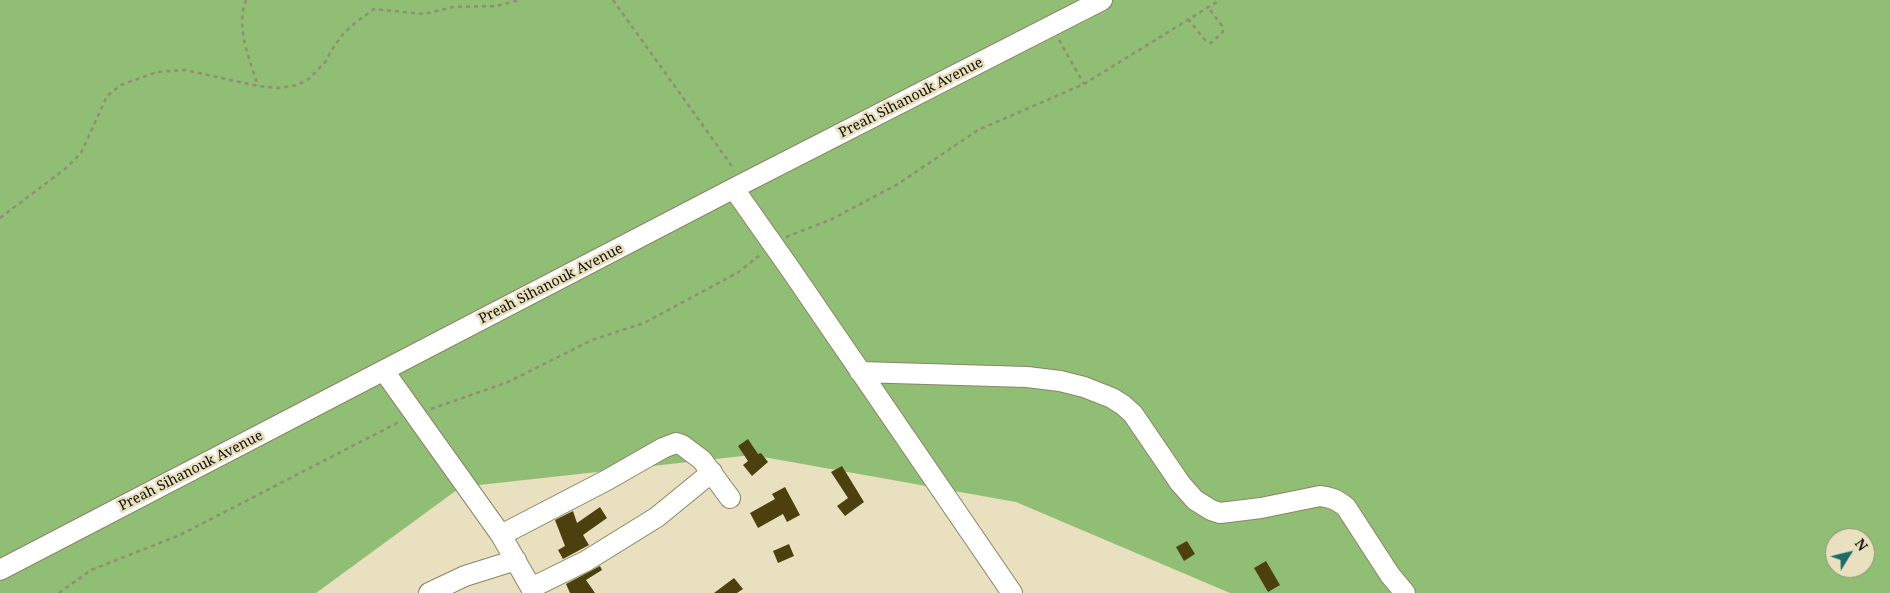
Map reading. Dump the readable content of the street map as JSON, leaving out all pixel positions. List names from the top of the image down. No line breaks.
{"streets":{"street":["Preah Sihanouk Avenue"]},"north":"top right"}
